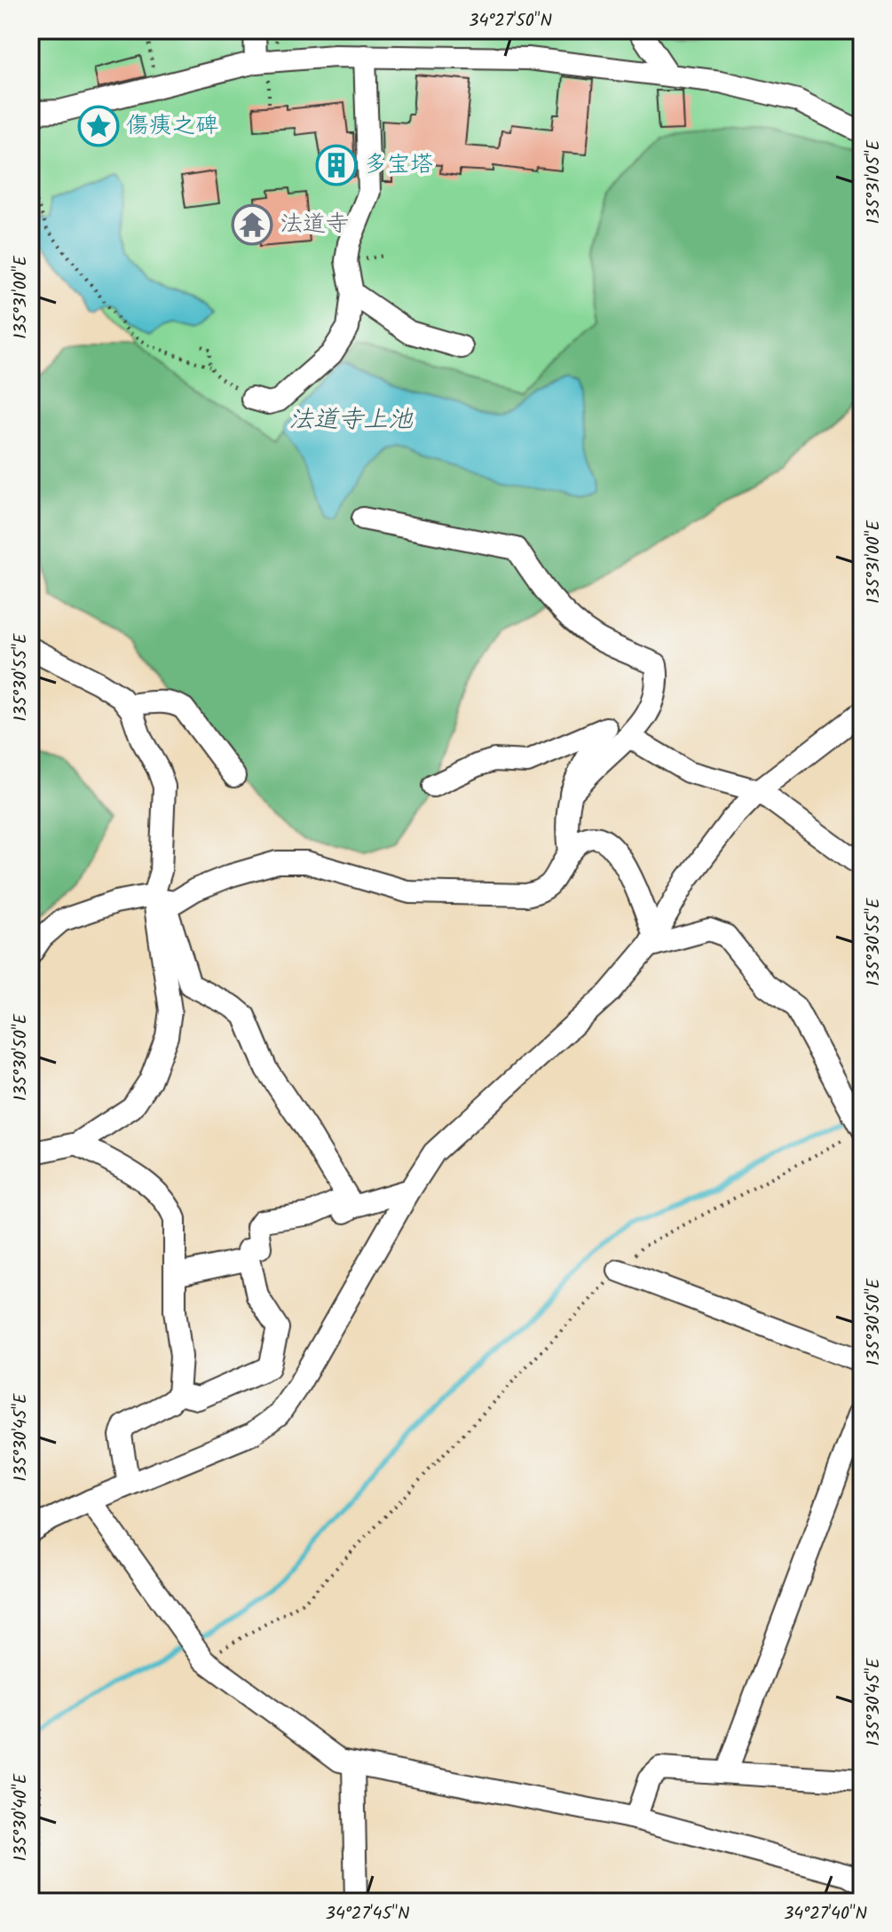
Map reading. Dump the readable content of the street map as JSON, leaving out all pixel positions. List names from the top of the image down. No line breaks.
{"water":["法道寺上池"],"places":{"place":["傷痍之碑"],"building":["多宝塔"],"temple":["法道寺"]},"coordinates":["34°27'50\"N","135°31'05\"E","135°31'00\"E","135°30'55\"E","135°30'50\"E","135°30'45\"E","135°30'40\"E","34°27'45\"N","34°27'40\"N"]}
